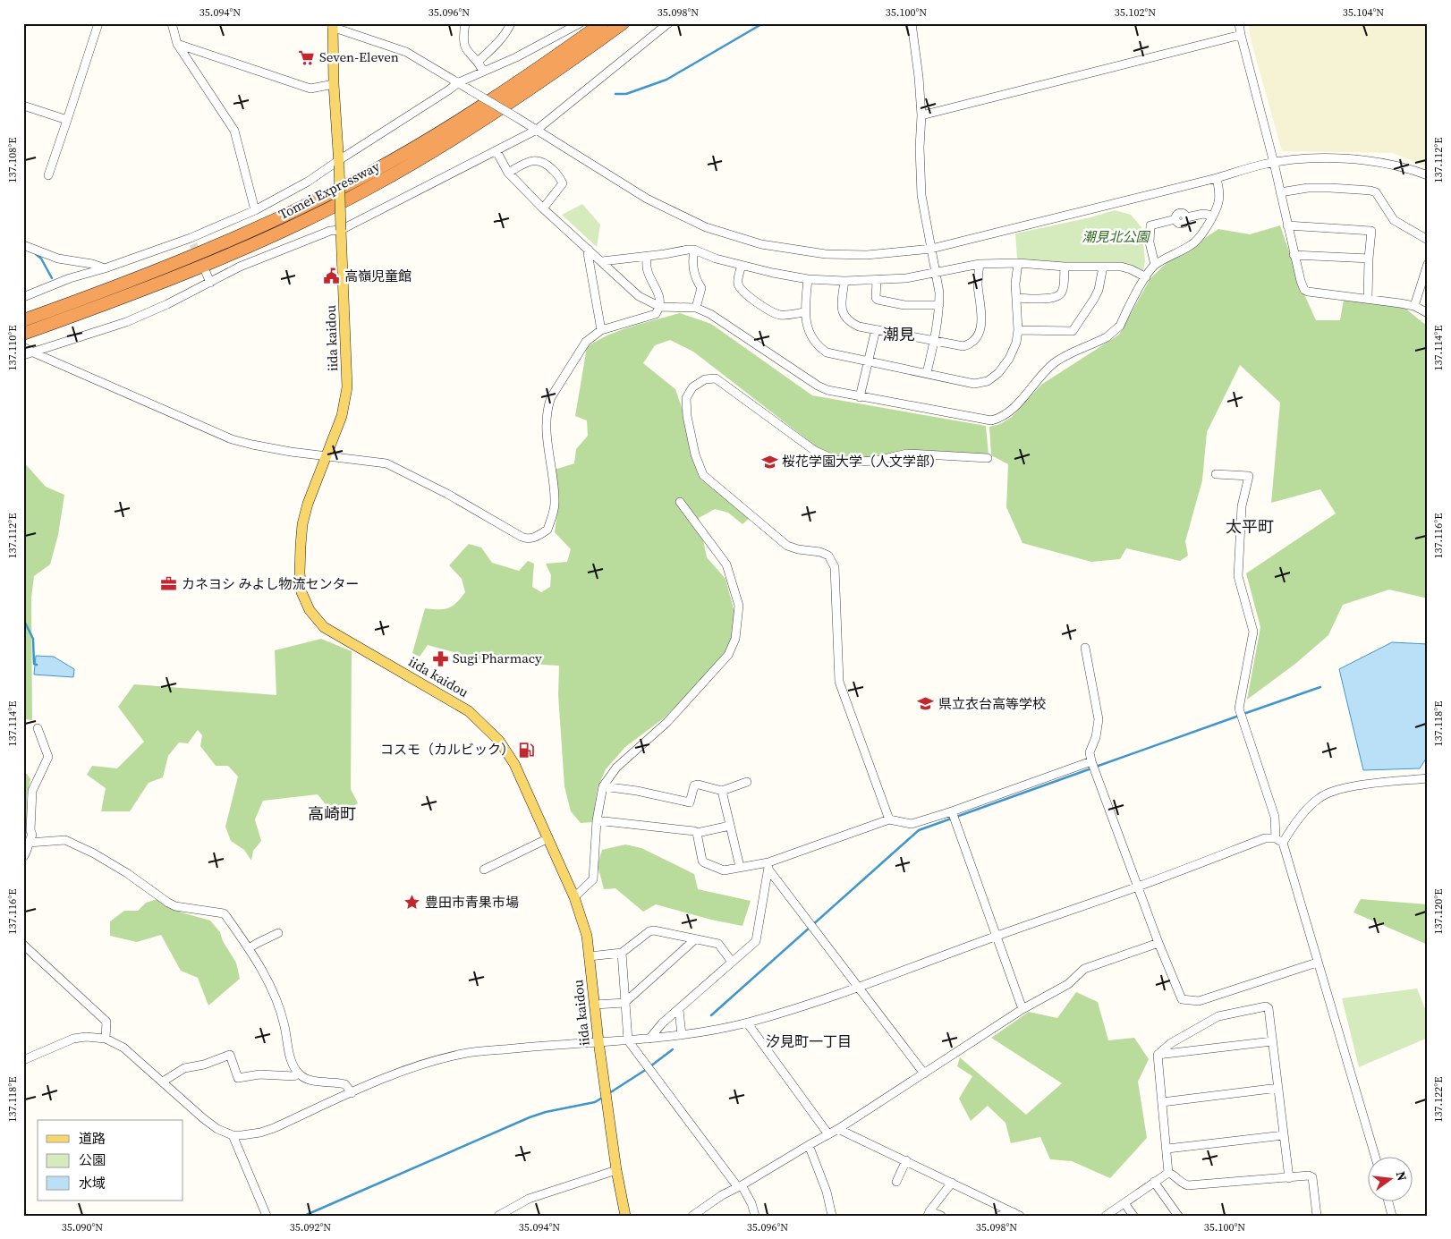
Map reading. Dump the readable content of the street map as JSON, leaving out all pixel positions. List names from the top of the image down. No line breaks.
{"streets":{"highway":["Tomei Expressway"],"main road":["iida kaidou"]},"districts":["潮見","太平町","高崎町","汐見町一丁目"],"parks":["潮見北公園"],"places":{"supermarket":["Seven-Eleven"],"public building":["高嶺児童館"],"school or university":["桜花学園大学（人文学部）","県立衣台高等学校"],"office":["カネヨシ みよし物流センター"],"pharmacy":["Sugi Pharmacy"],"fuel station":["コスモ（カルビック）"],"place":["豊田市青果市場"]},"legend":["道路","公園","水域"],"north":"right","coordinates":["35.094°N","35.096°N","35.098°N","35.100°N","35.102°N","35.104°N","137.108°E","137.112°E","137.110°E","137.114°E","137.116°E","137.118°E","137.120°E","137.122°E","35.090°N","35.092°N"]}
